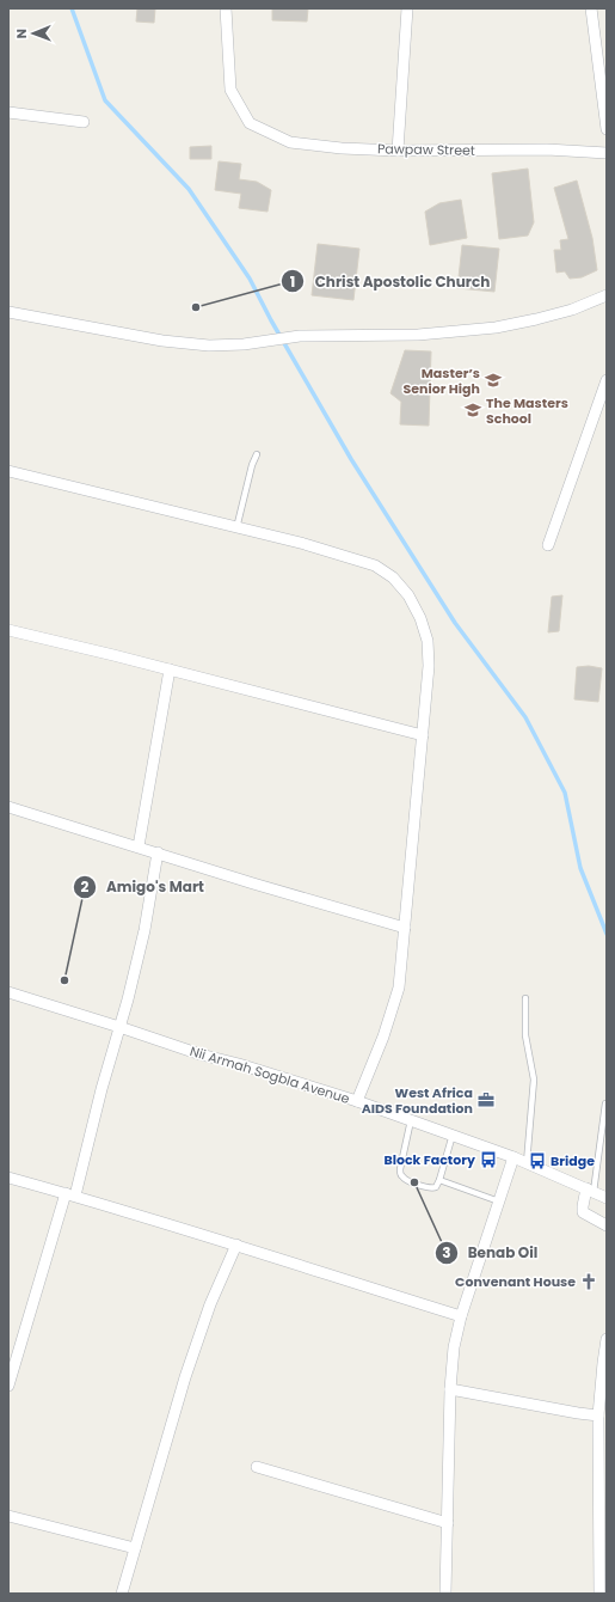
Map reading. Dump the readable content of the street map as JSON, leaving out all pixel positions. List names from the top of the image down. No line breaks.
{"streets":{"street":["Pawpaw Street","Nii Armah Sogbla Avenue"]},"places":{"other":["Christ Apostolic Church","Amigo's Mart","Benab Oil"],"school or university":["Master’s Senior High","The Masters School"],"office":["West Africa AIDS Foundation"],"bus stop":["Block Factory","Bridge"],"church":["Convenant House"]},"north":"left"}
